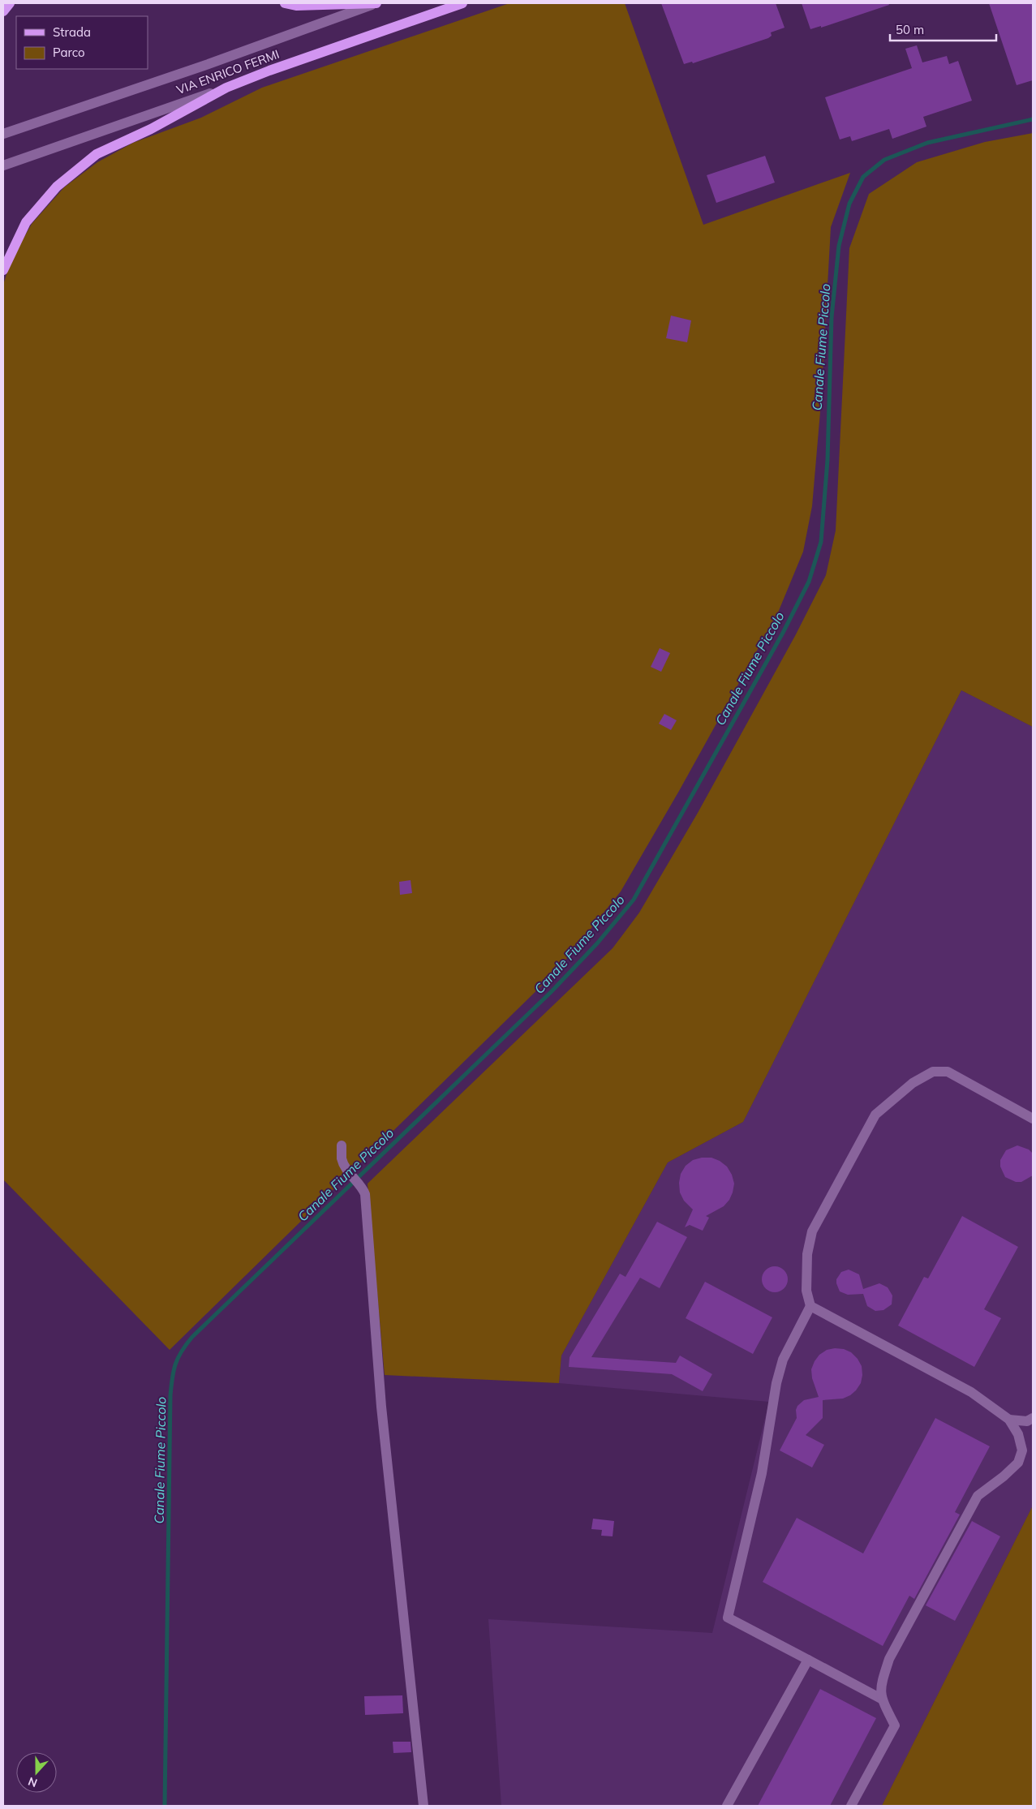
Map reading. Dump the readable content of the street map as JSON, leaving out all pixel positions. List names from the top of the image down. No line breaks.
{"streets":{"main road":["VIA ENRICO FERMI"]},"water":["Canale Fiume Piccolo"],"legend":["Strada","Parco"],"scale_bar":"50 m","north":"bottom"}
